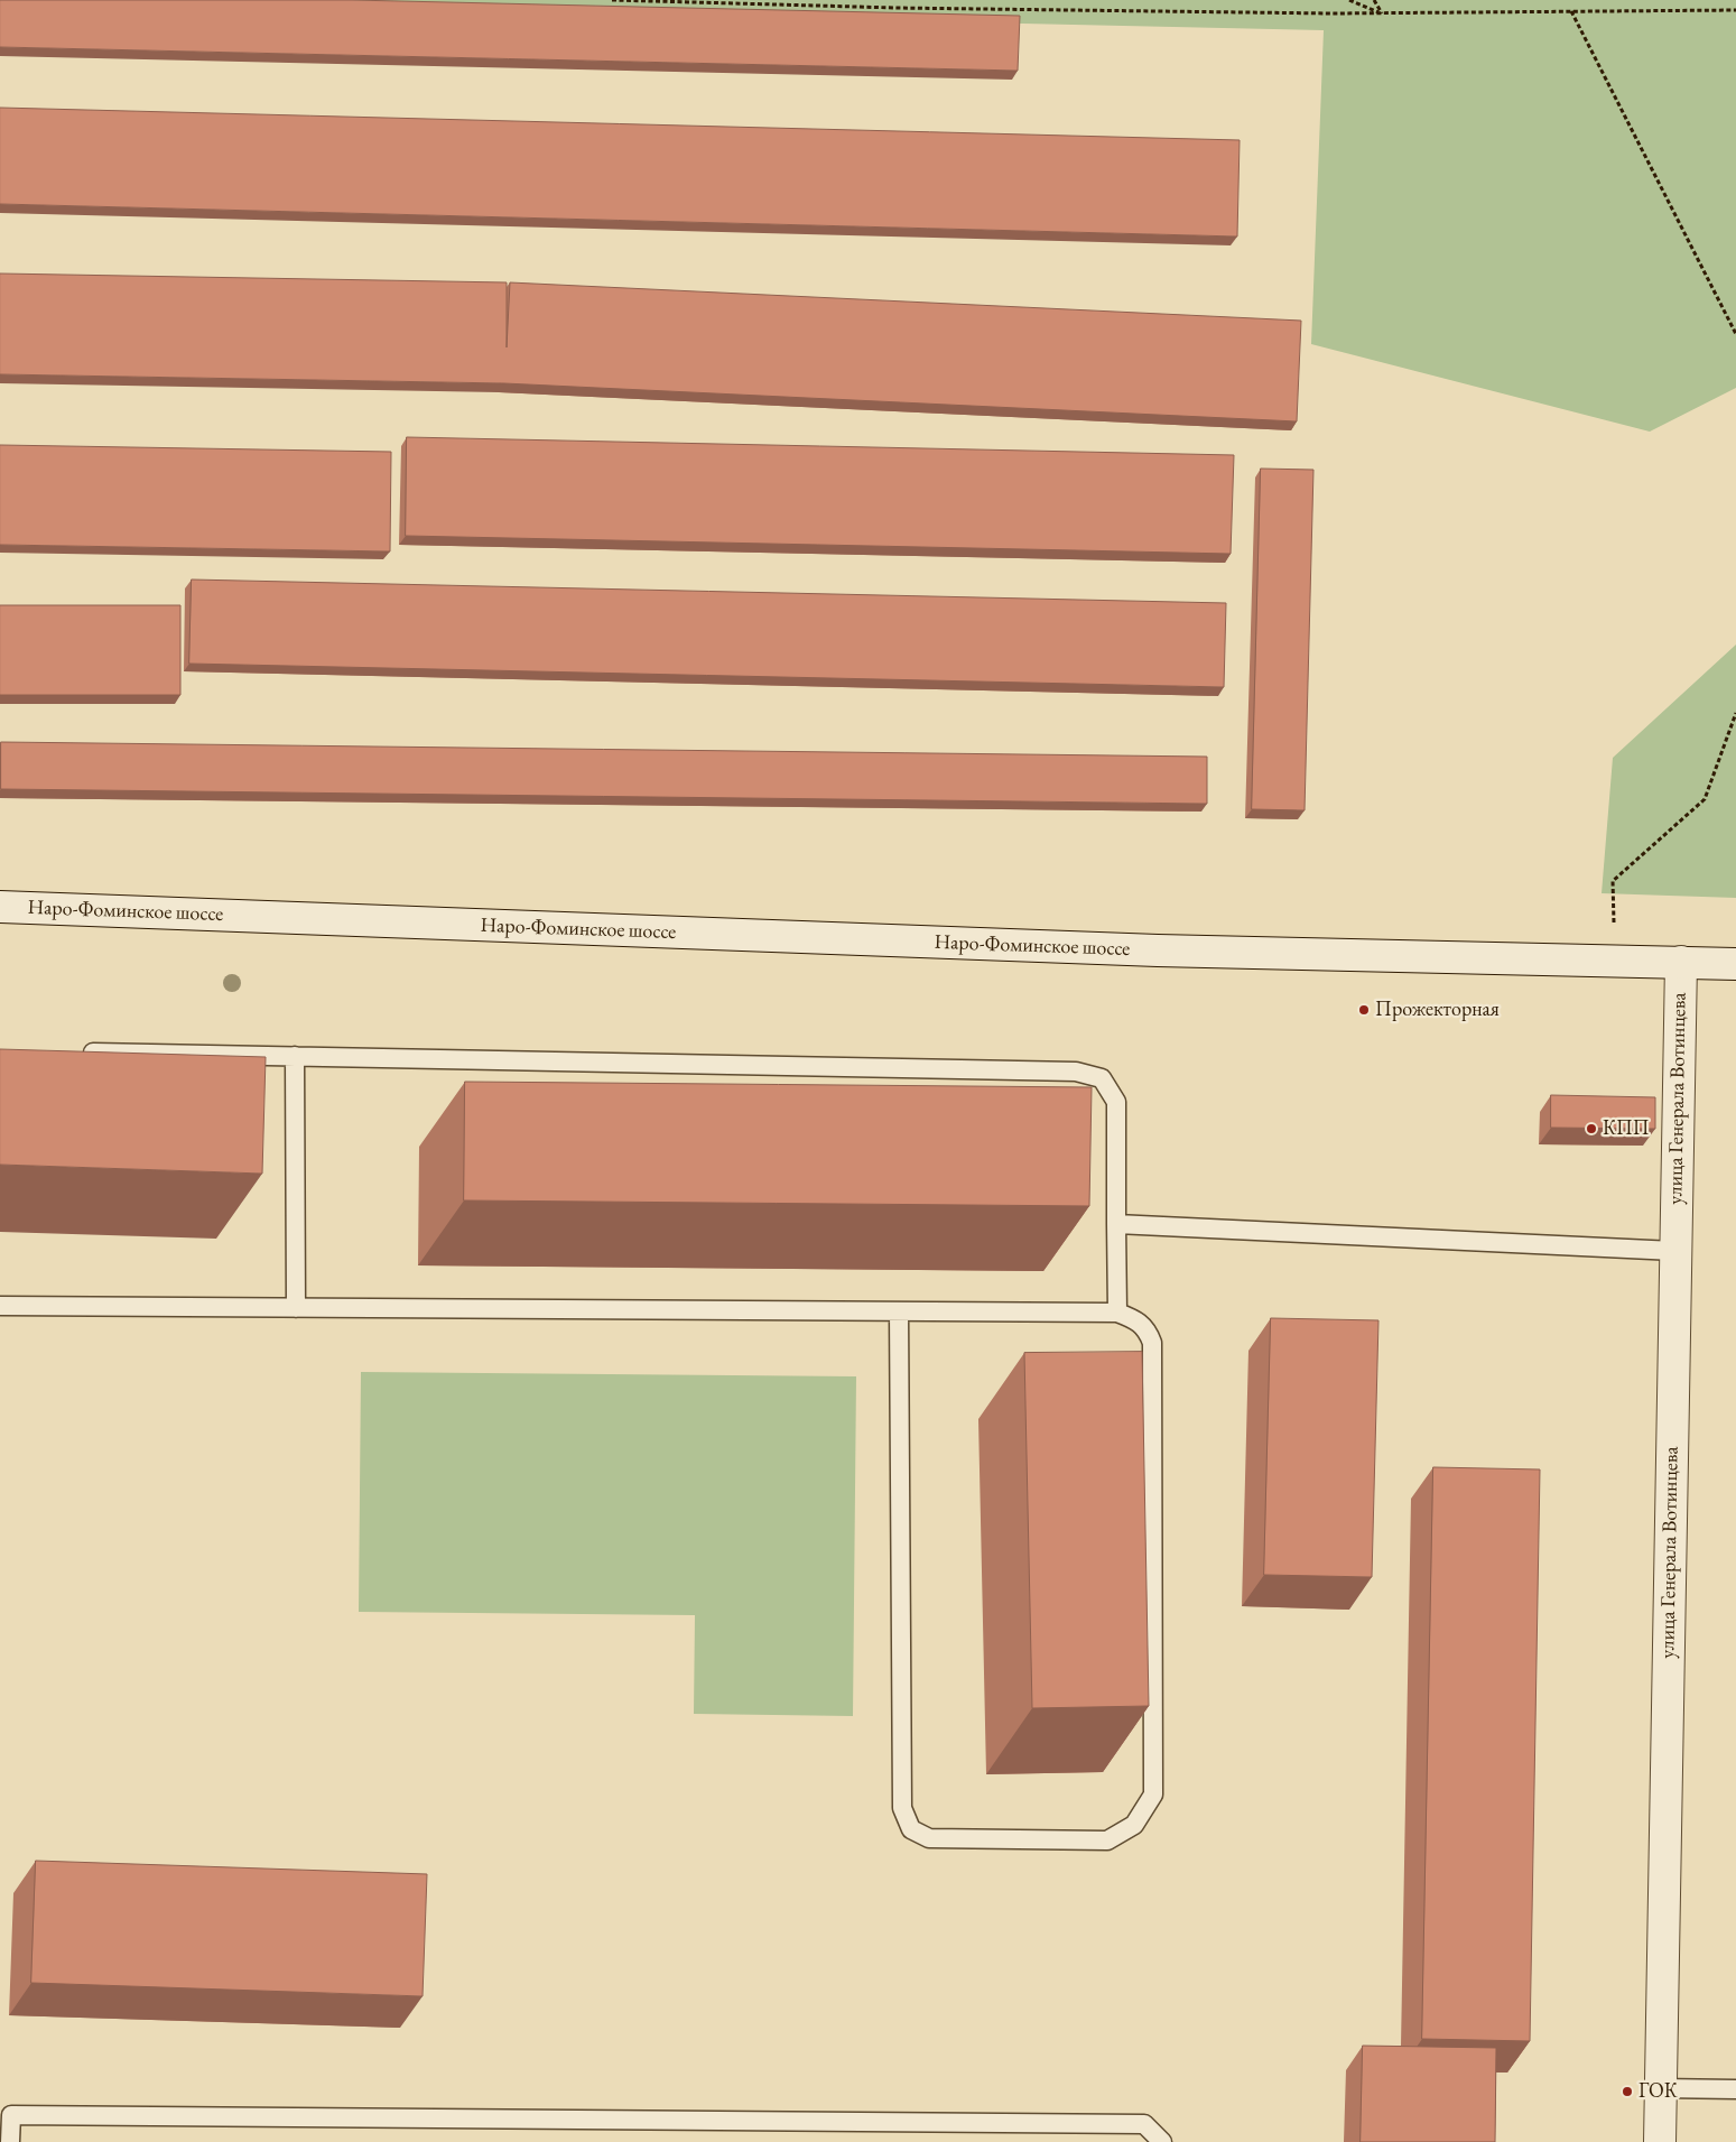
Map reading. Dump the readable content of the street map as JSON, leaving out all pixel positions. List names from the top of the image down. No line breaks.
{"streets":{"main road":["Наро-Фоминское шоссе","улица Генерала Вотинцева"]},"crossings":[["Наро-Фоминское шоссе","улица Генерала Вотинцева"]],"places":["Прожекторная","КПП","ГОК"]}
